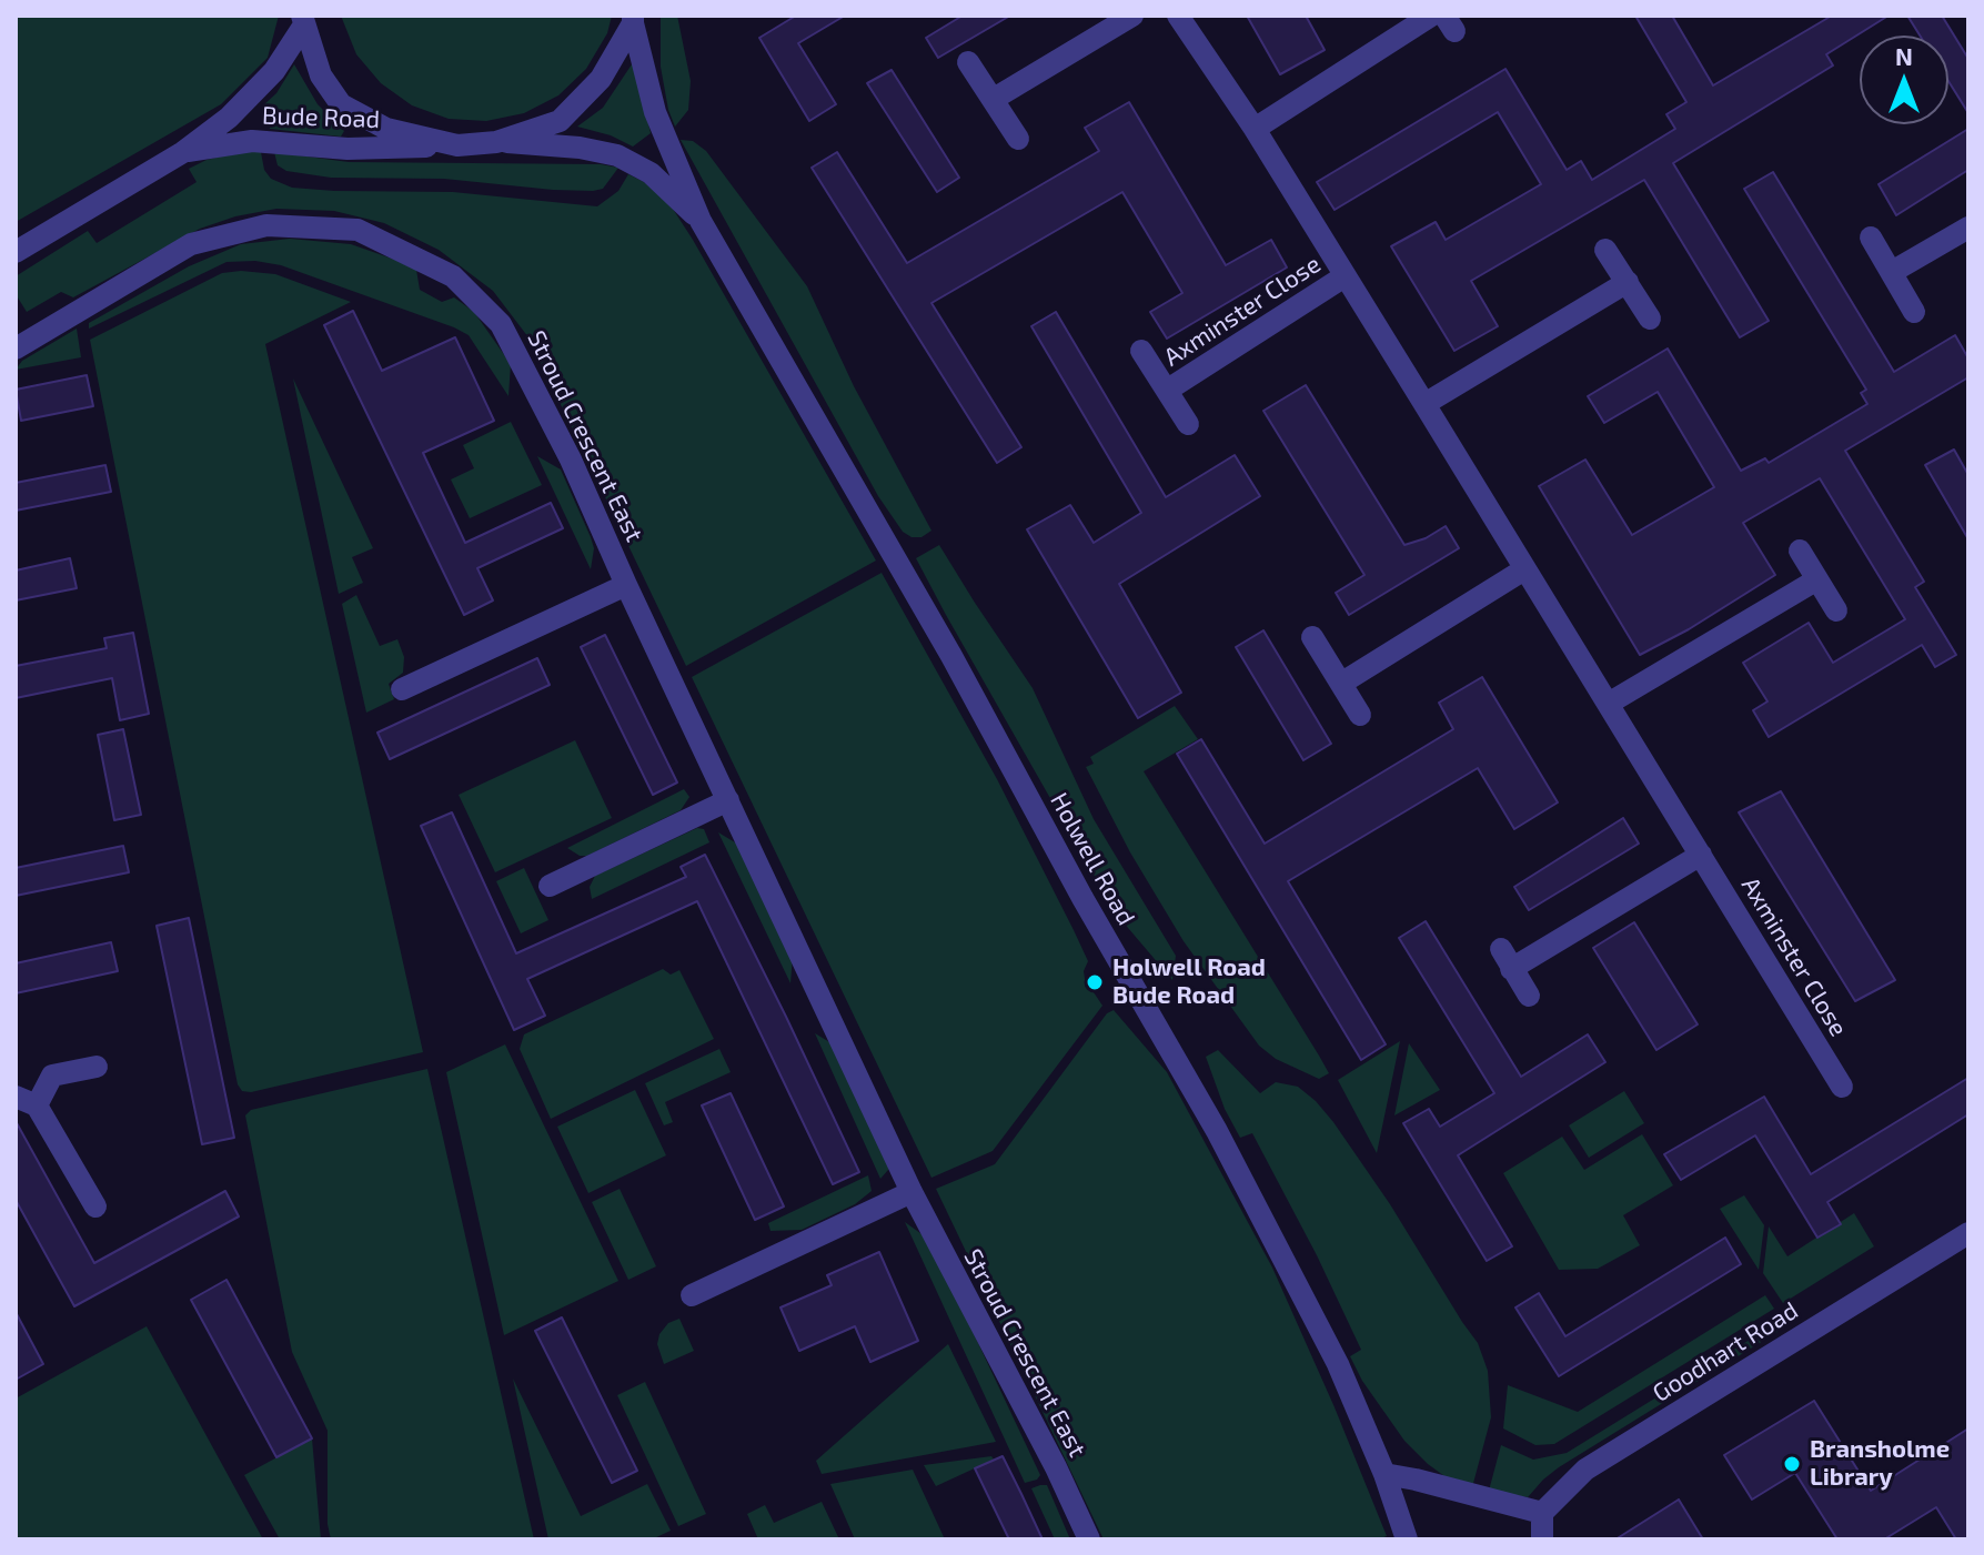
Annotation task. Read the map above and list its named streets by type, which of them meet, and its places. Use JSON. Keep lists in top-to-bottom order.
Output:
{
  "streets": {
    "street": [
      "Bude Road",
      "Axminster Close",
      "Stroud Crescent East",
      "Holwell Road",
      "Goodhart Road"
    ]
  },
  "places": ["Holwell Road Bude Road", "Bransholme Library"],
  "north": "top"
}
